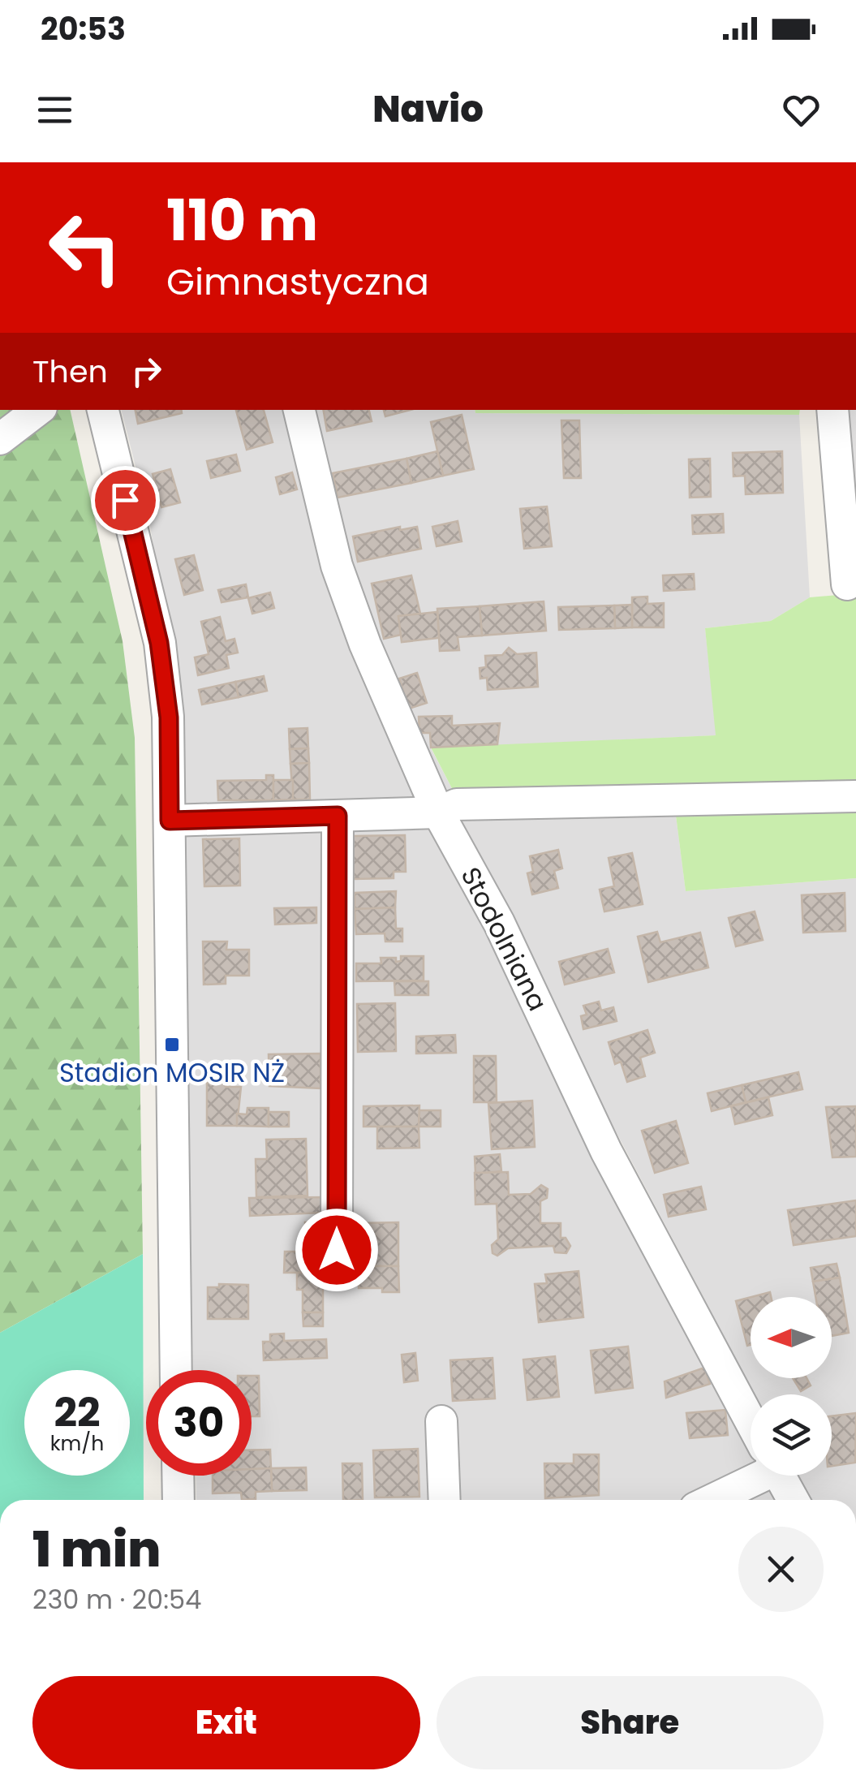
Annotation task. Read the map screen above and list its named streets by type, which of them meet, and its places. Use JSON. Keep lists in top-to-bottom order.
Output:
{
  "streets": {
    "street": ["Stodolniana"]
  },
  "places": {
    "transit": ["Stadion MOSIR NŻ"]
  },
  "north": "left",
  "page": {
    "status": "20:53",
    "header": "Navio",
    "turn": ["110 m", "Gimnastyczna"],
    "then": "Then",
    "speed": "22 km/h",
    "limit": "30",
    "heading": ["1 min", "230 m · 20:54"],
    "buttons": ["Exit", "Share"]
  }
}
